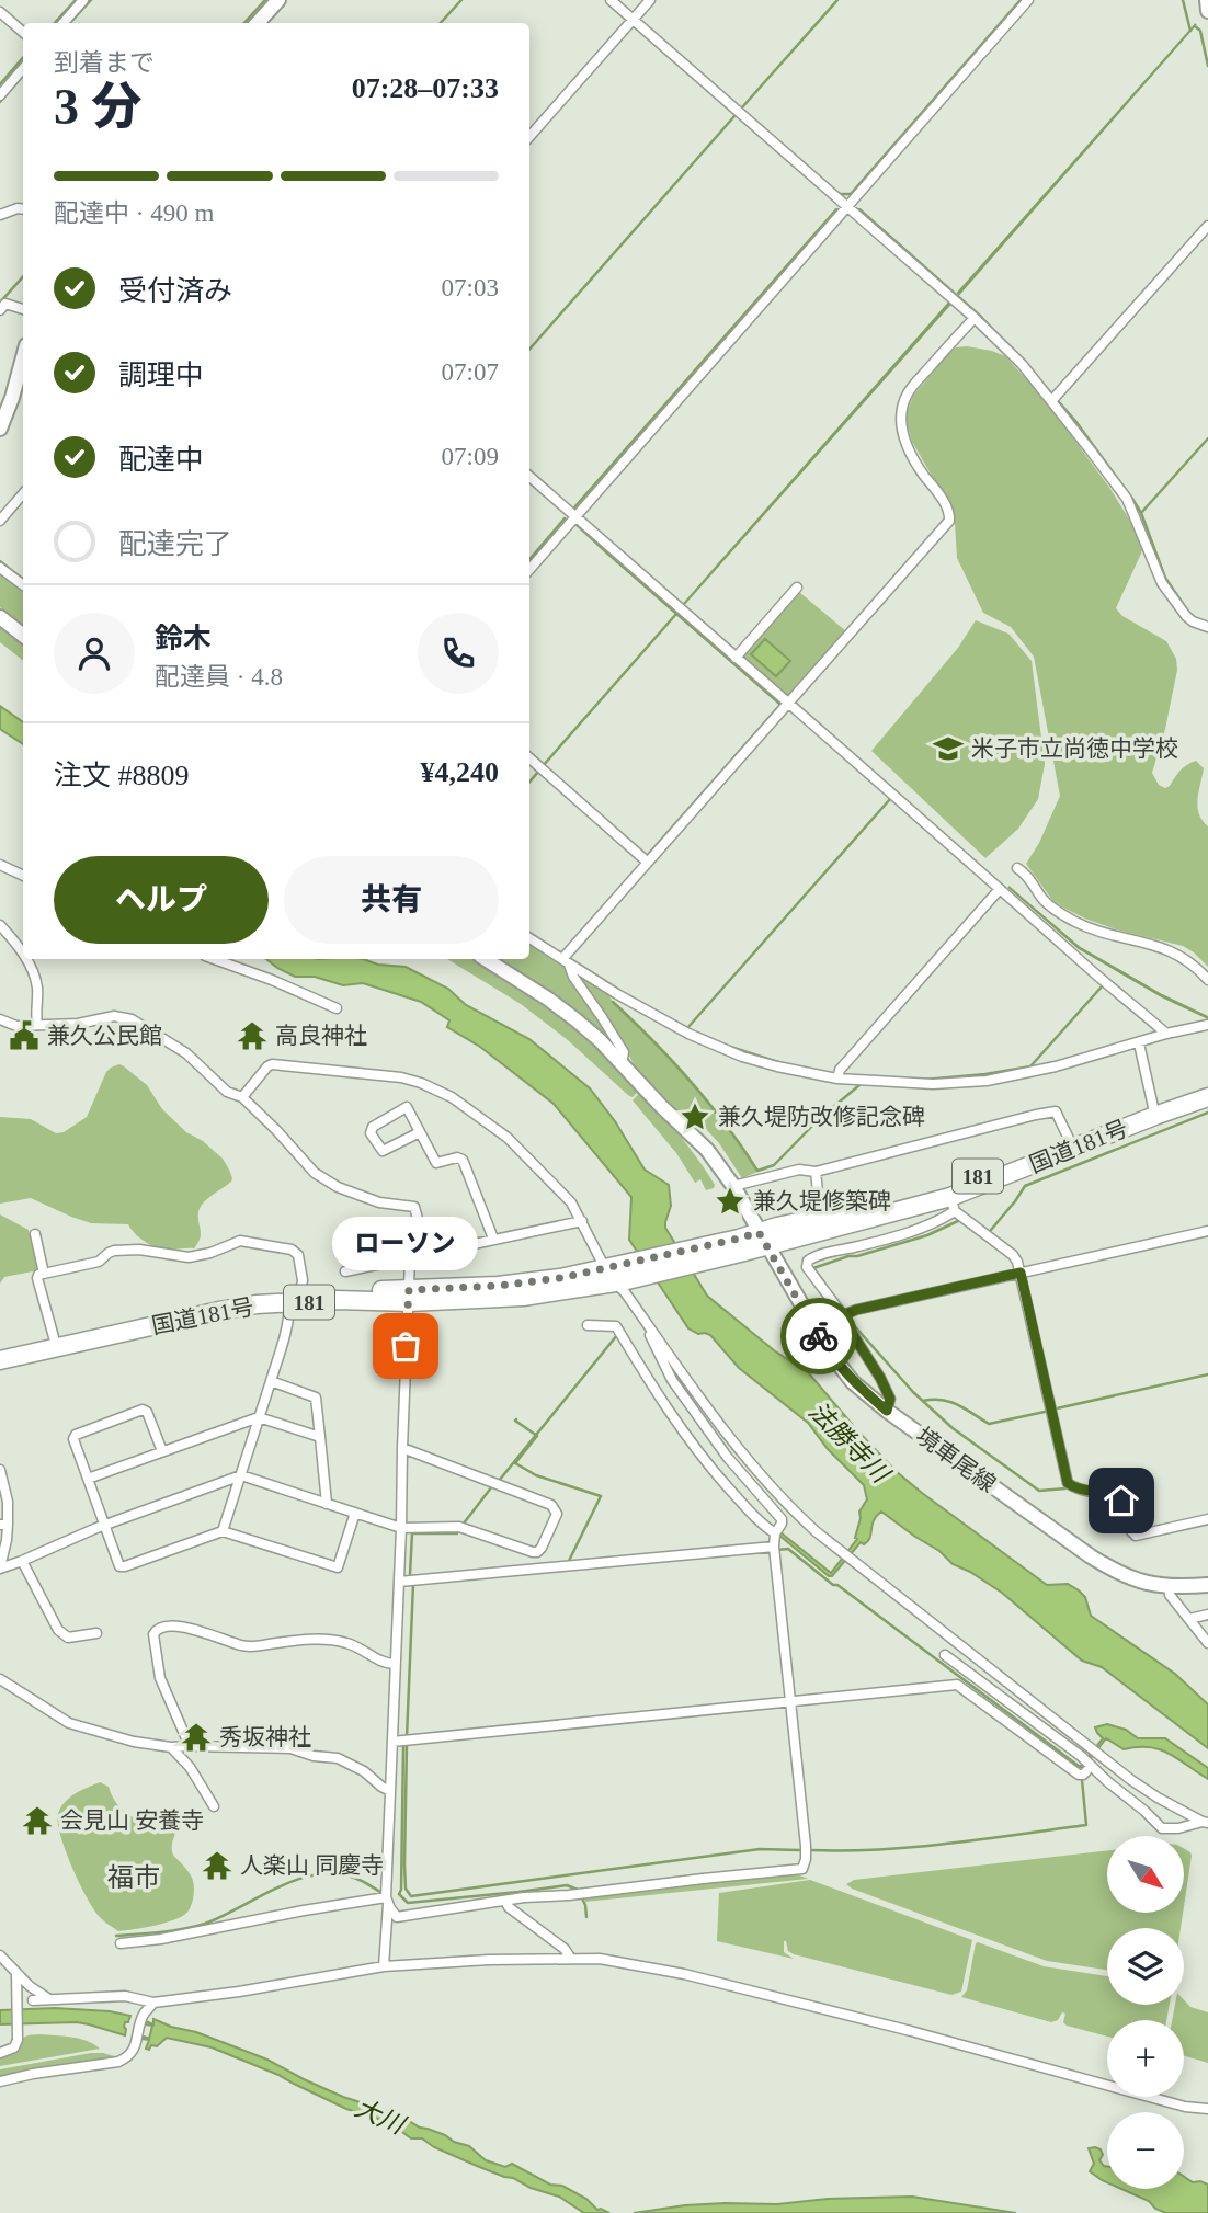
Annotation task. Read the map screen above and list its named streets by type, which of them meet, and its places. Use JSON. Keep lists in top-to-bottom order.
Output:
{
  "streets": {
    "highway": ["国道181号", "181"],
    "main road": ["境車尾線"]
  },
  "crossings": [
    ["国道181号", "境車尾線"]
  ],
  "districts": ["福市"],
  "water": ["法勝寺川", "大川"],
  "places": {
    "school or university": ["米子市立尚徳中学校"],
    "public building": ["兼久公民館"],
    "temple": [
      "高良神社",
      "秀坂神社",
      "会見山 安養寺",
      "人楽山 同慶寺"
    ],
    "place": ["兼久堤防改修記念碑", "兼久堤修築碑"],
    "other": ["ローソン"]
  },
  "north": "bottom right",
  "page": {
    "heading": ["3 分", "到着まで", "07:28–07:33"],
    "panel": [
      "鈴木",
      "配達員 · 4.8",
      "注文 #8809",
      "¥4,240"
    ],
    "bar": "配達中 · 490 m",
    "list": [
      ["受付済み", "07:03"],
      ["調理中", "07:07"],
      ["配達中", "07:09"],
      "配達完了"
    ],
    "buttons": ["ヘルプ", "共有"],
    "bubble": "ローソン",
    "map_buttons": ["+", "−"]
  }
}
